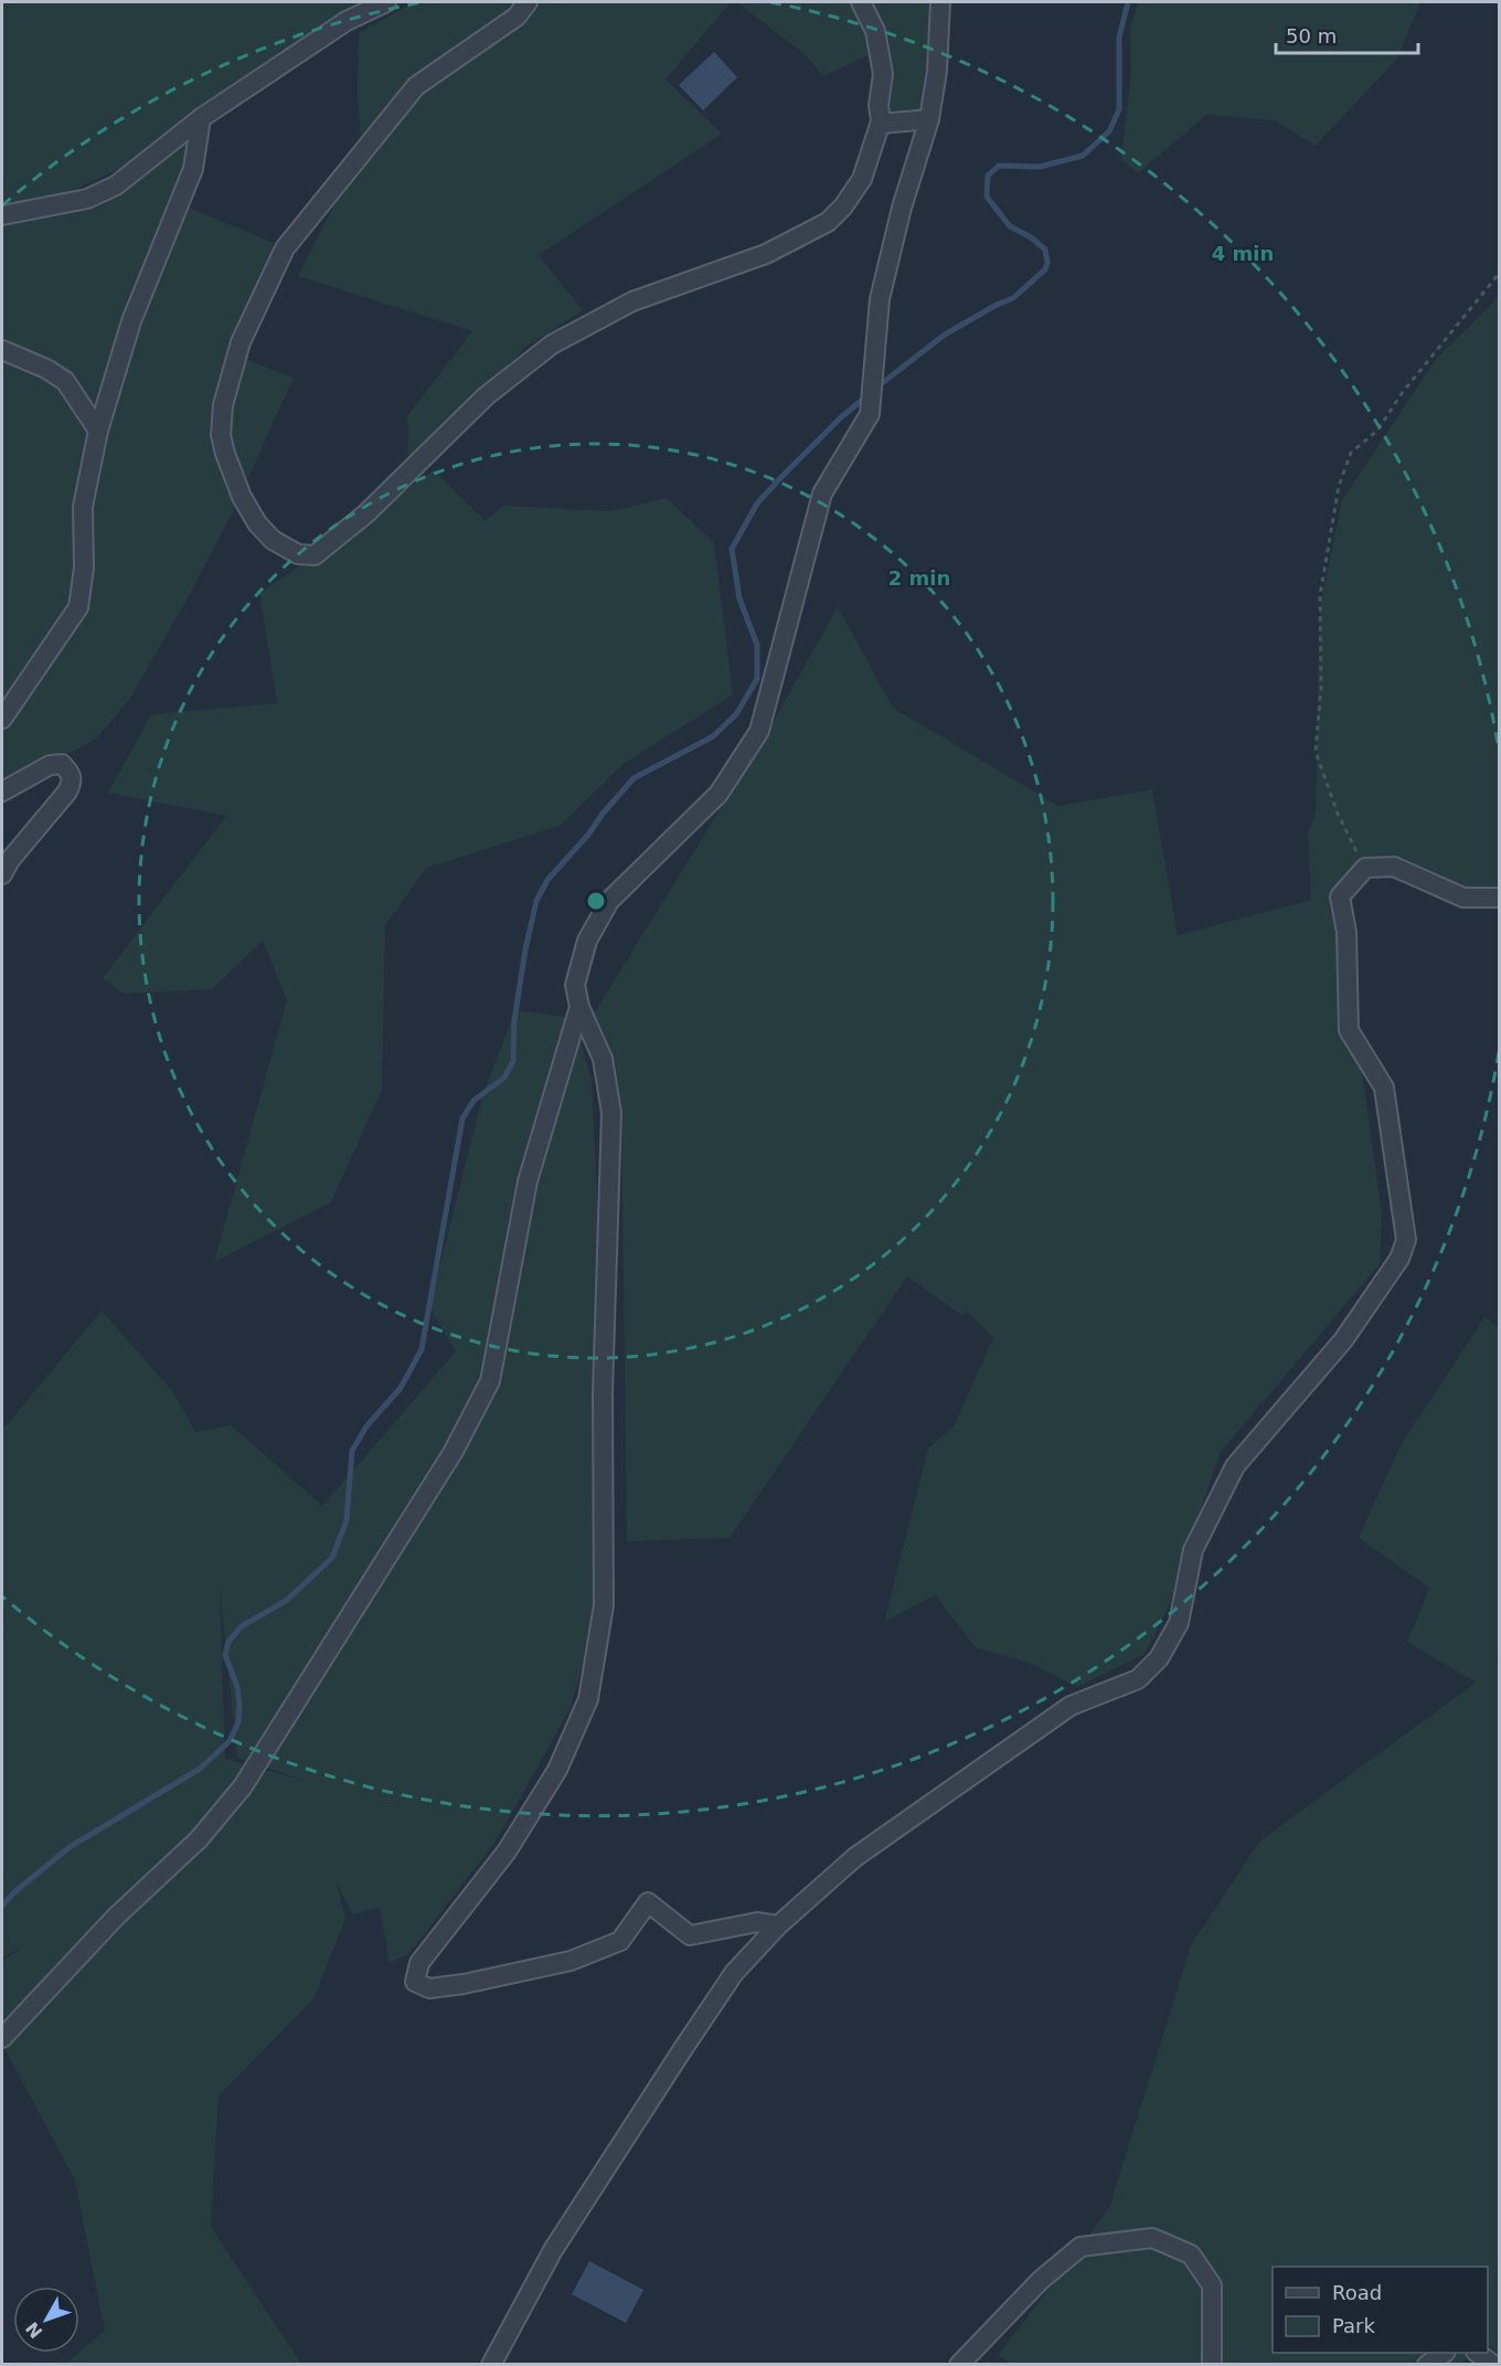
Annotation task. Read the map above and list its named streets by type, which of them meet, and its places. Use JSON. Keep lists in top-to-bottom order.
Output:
{
  "legend": ["Road", "Park"],
  "scale_bar": "50 m",
  "north": "bottom left",
  "rings": ["4 min", "2 min"]
}
